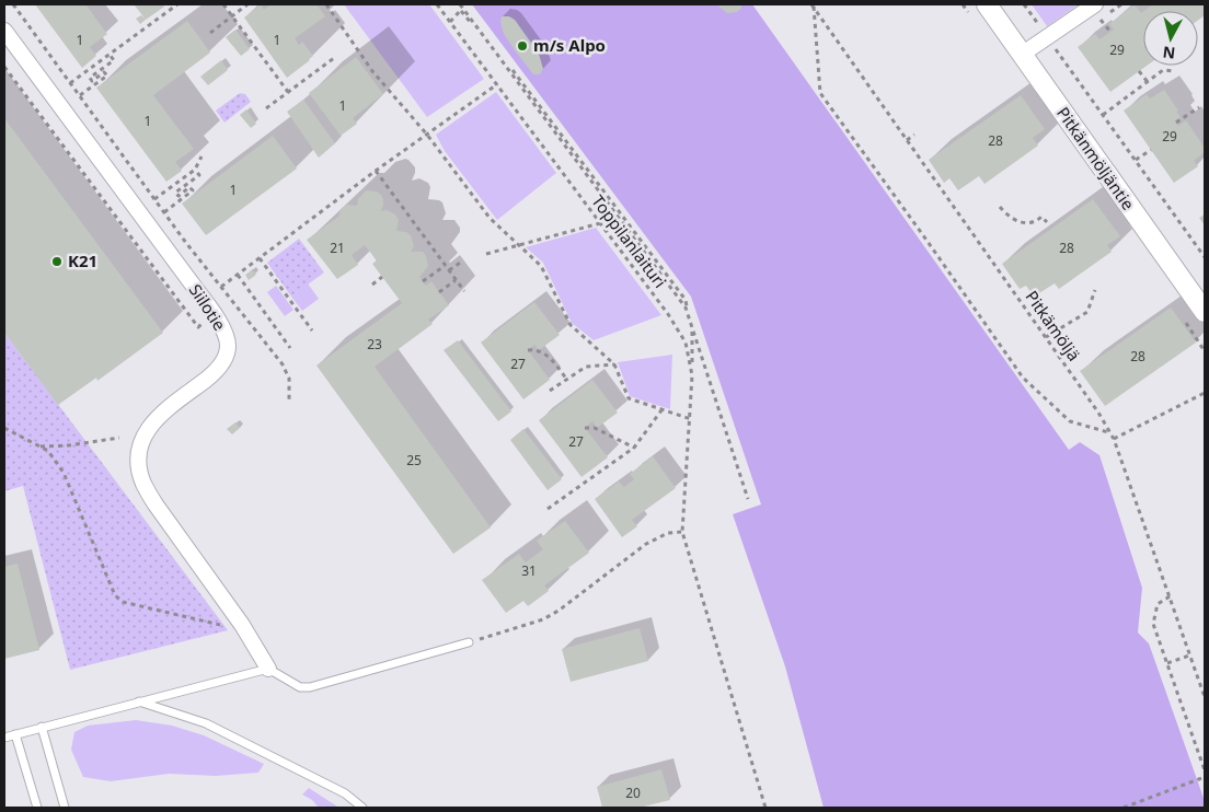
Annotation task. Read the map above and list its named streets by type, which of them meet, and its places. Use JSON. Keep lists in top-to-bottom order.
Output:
{
  "streets": {
    "street": ["Pitkänmöljäntie", "Siilotie"],
    "path": ["Toppilanlaituri", "Pitkämöljä"]
  },
  "places": ["m/s Alpo", "K21"],
  "house_numbers": [
    "1",
    "1",
    "29",
    "1",
    "1",
    "29",
    "28",
    "1",
    "21",
    "28",
    "23",
    "28",
    "27",
    "27",
    "25",
    "31",
    "20"
  ],
  "north": "bottom"
}
